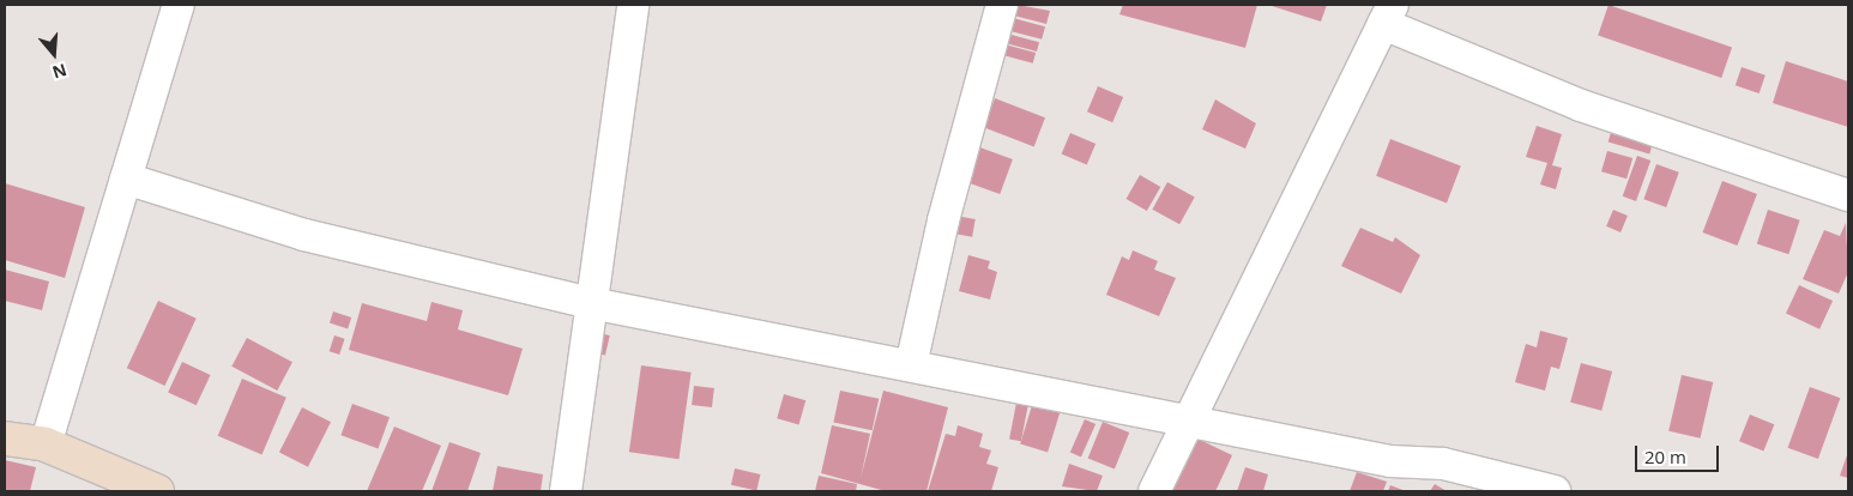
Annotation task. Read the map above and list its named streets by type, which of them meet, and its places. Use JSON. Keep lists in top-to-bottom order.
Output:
{
  "scale_bar": "20 m",
  "north": "bottom"
}
